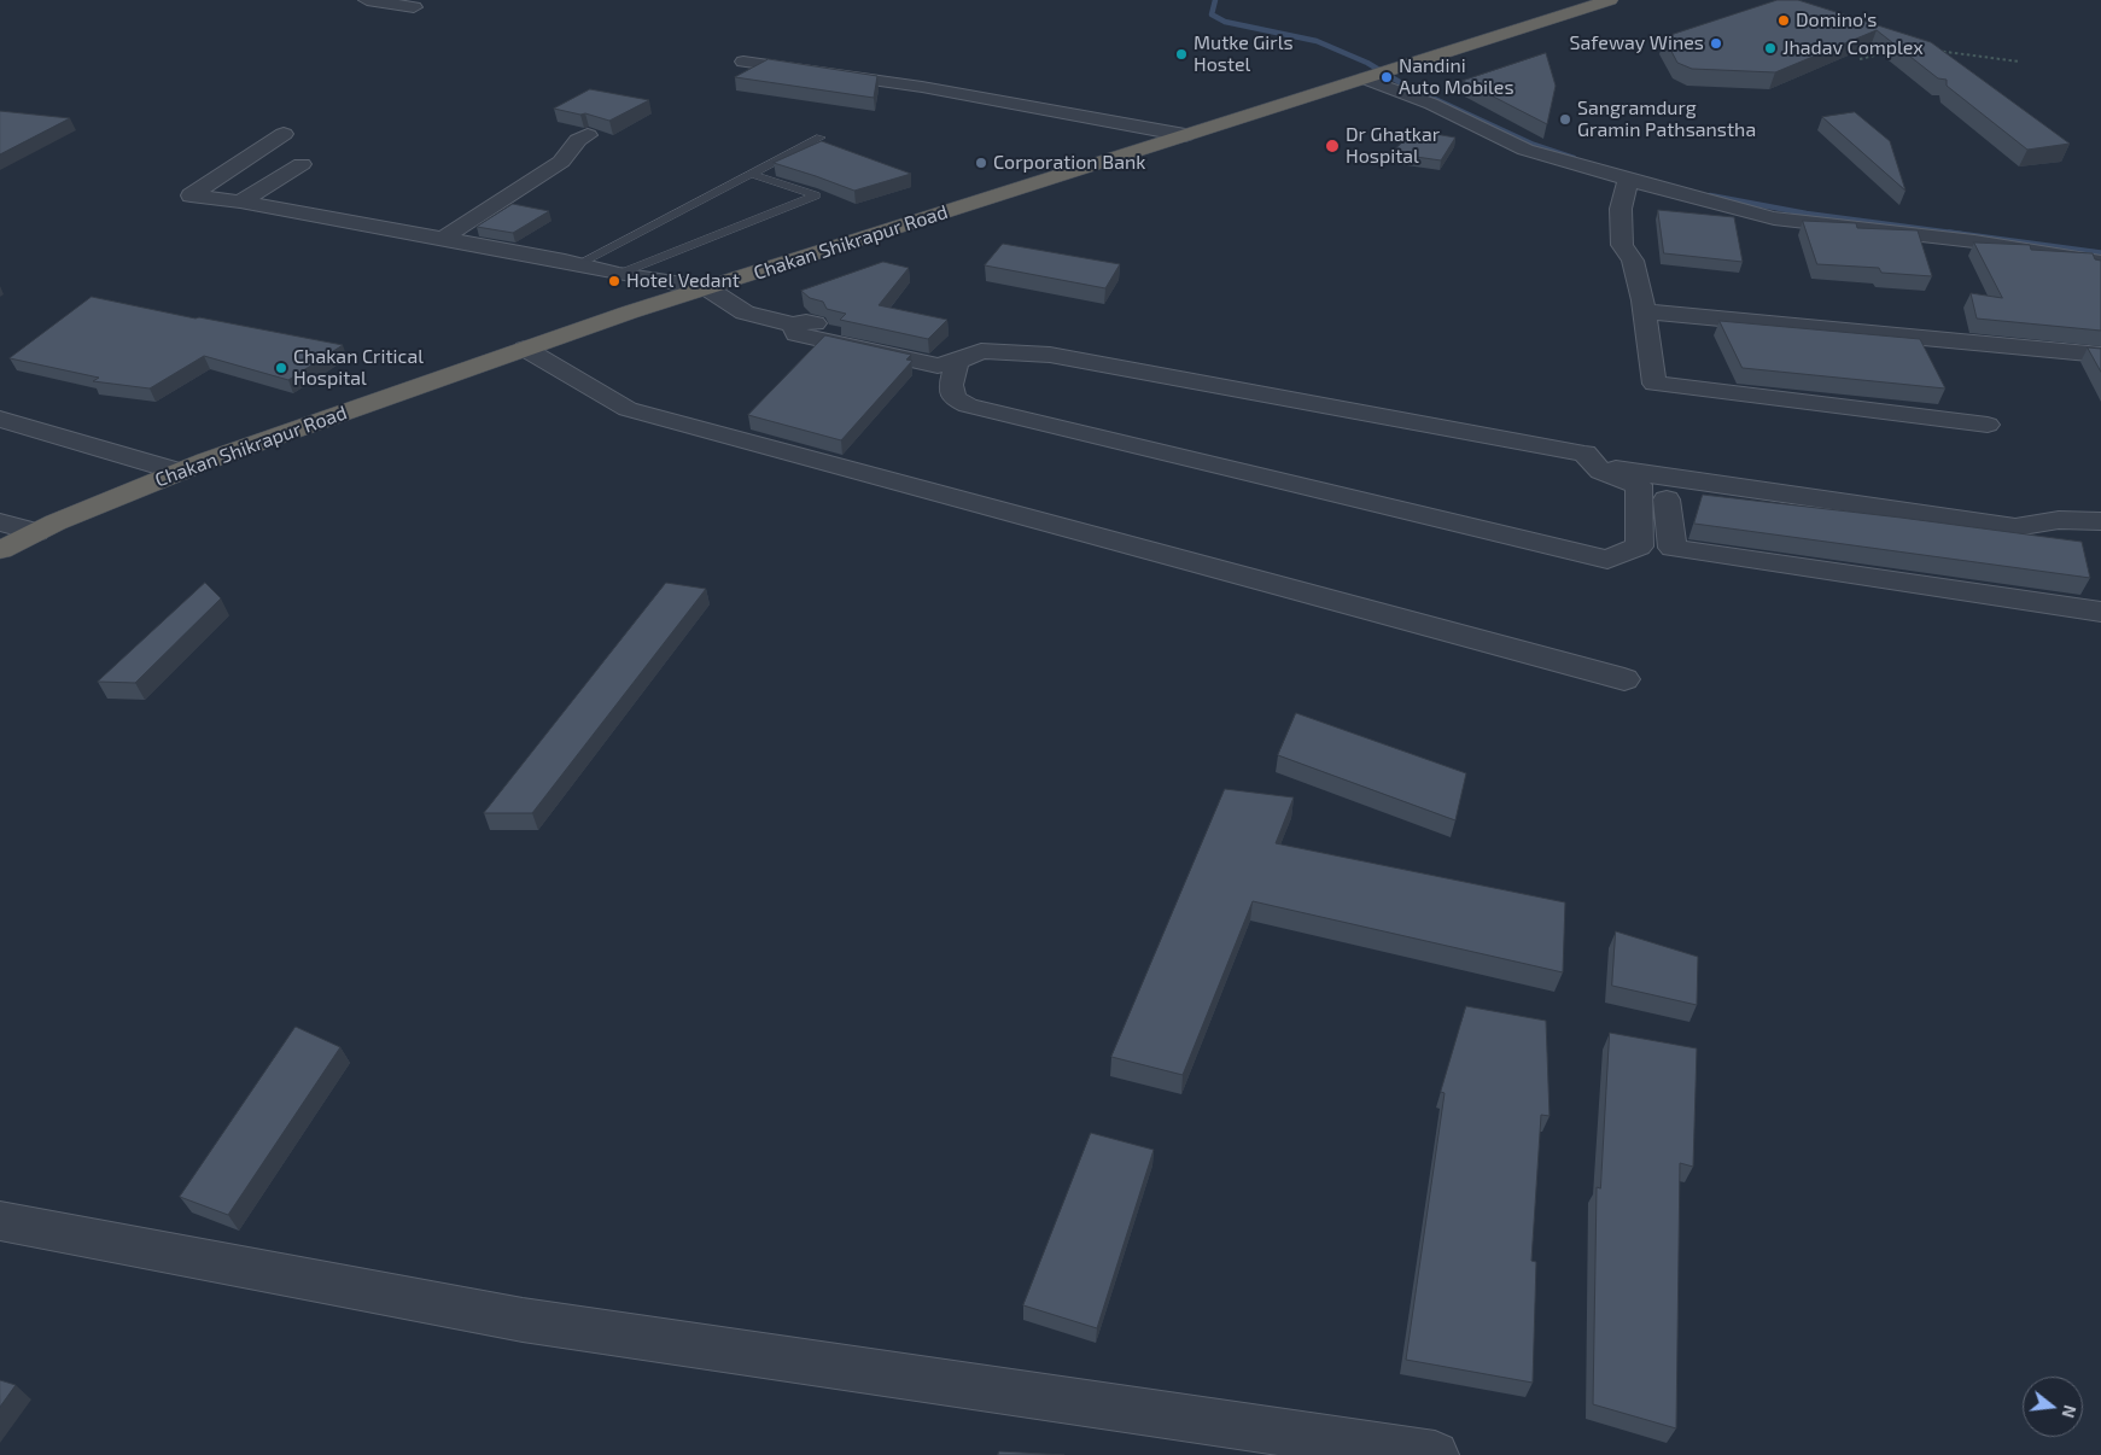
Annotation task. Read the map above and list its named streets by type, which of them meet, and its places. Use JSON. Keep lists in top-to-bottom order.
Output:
{
  "streets": {
    "highway": ["Chakan Shikrapur Road"]
  },
  "places": [
    "Domino's",
    "Safeway Wines",
    "Jhadav Complex",
    "Mutke Girls Hostel",
    "Nandini Auto Mobiles",
    "Sangramdurg Gramin Pathsanstha",
    "Dr Ghatkar Hospital",
    "Corporation Bank",
    "Hotel Vedant",
    "Chakan Critical Hospital"
  ],
  "north": "right"
}
